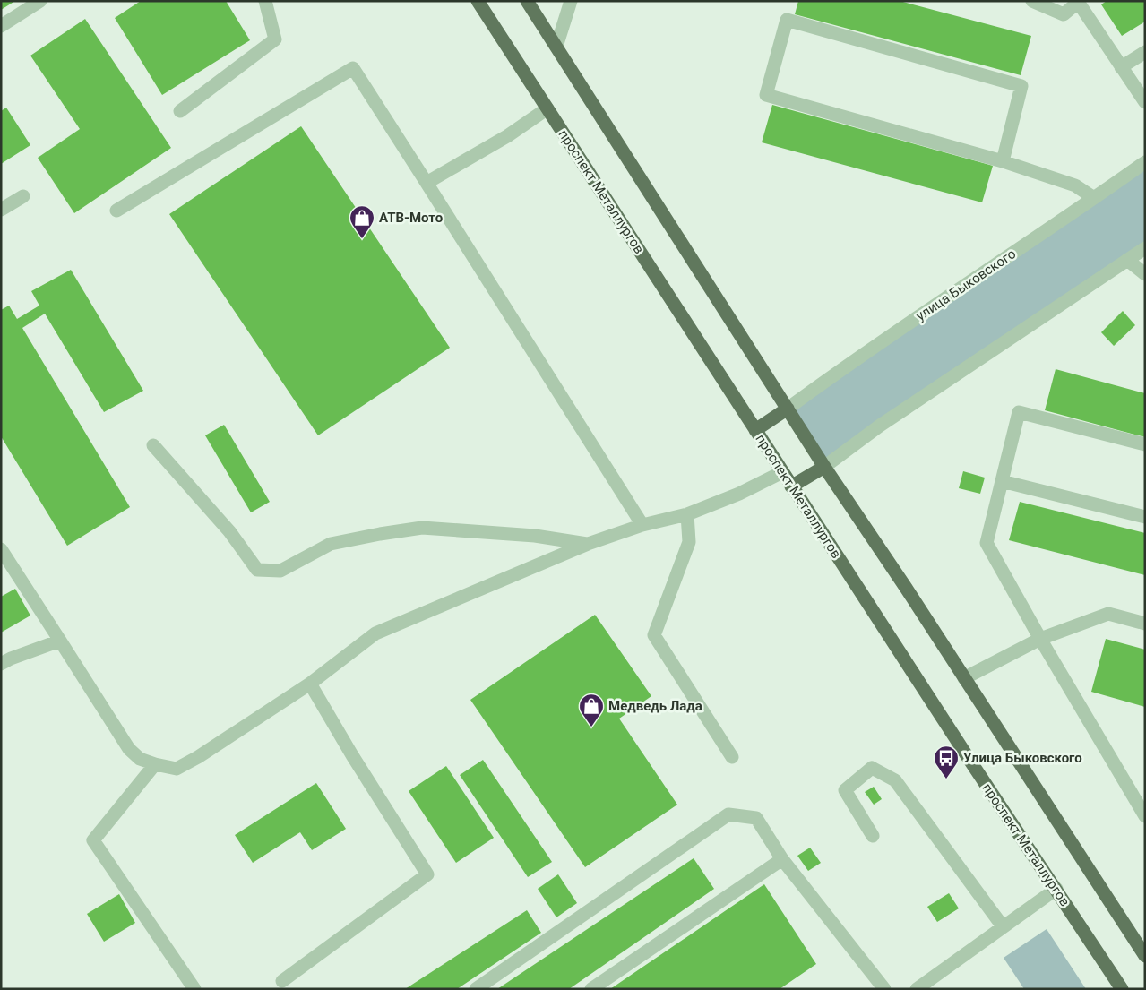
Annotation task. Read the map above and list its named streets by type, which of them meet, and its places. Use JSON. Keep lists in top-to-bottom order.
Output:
{
  "streets": {
    "main road": ["проспект Металлургов"],
    "street": ["улица Быковского"]
  },
  "places": {
    "shop": ["АТВ-Мото", "Медведь Лада"],
    "bus stop": ["Улица Быковского"]
  }
}
